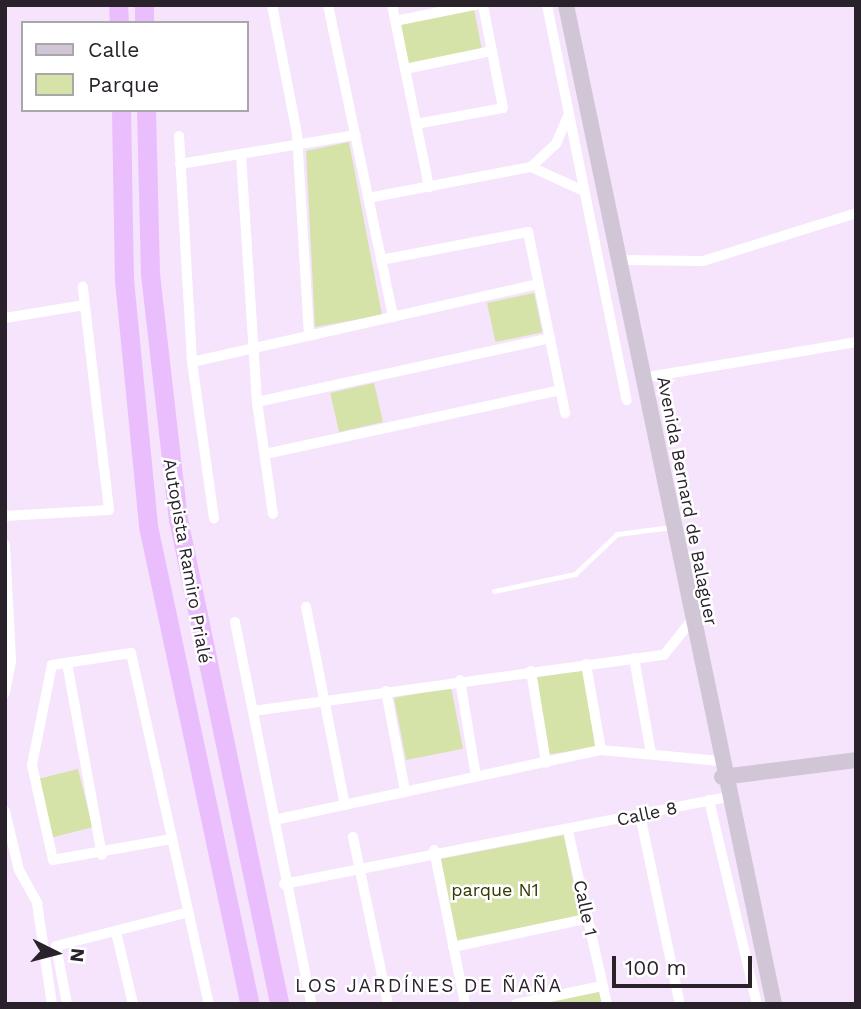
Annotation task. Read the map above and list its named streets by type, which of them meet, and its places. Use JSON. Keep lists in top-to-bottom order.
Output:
{
  "streets": {
    "highway": ["Autopista Ramiro Prialé"],
    "street": ["Avenida Bernard de Balaguer", "Calle 8", "Calle 1"]
  },
  "crossings": [
    ["Avenida Bernard de Balaguer", "Calle 8"],
    ["Calle 8", "Calle 1"]
  ],
  "districts": ["LOS JARDÍNES DE ÑAÑA"],
  "parks": ["parque N1"],
  "legend": ["Calle", "Parque"],
  "scale_bar": "100 m",
  "north": "right"
}
